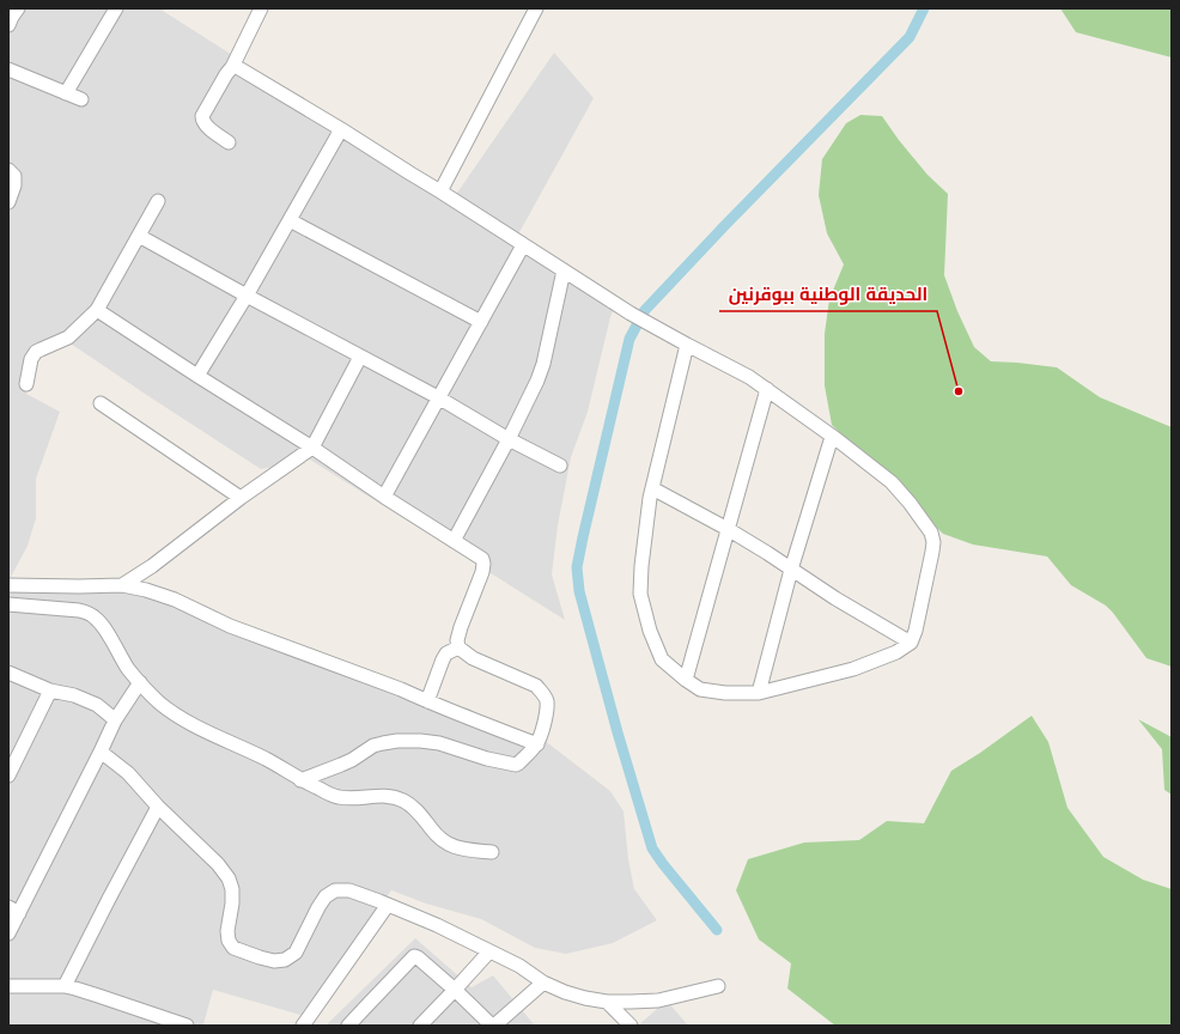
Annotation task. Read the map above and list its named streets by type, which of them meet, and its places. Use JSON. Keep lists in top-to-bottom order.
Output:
{
  "places": ["الحديقة الوطنية ببوقرنين"]
}
